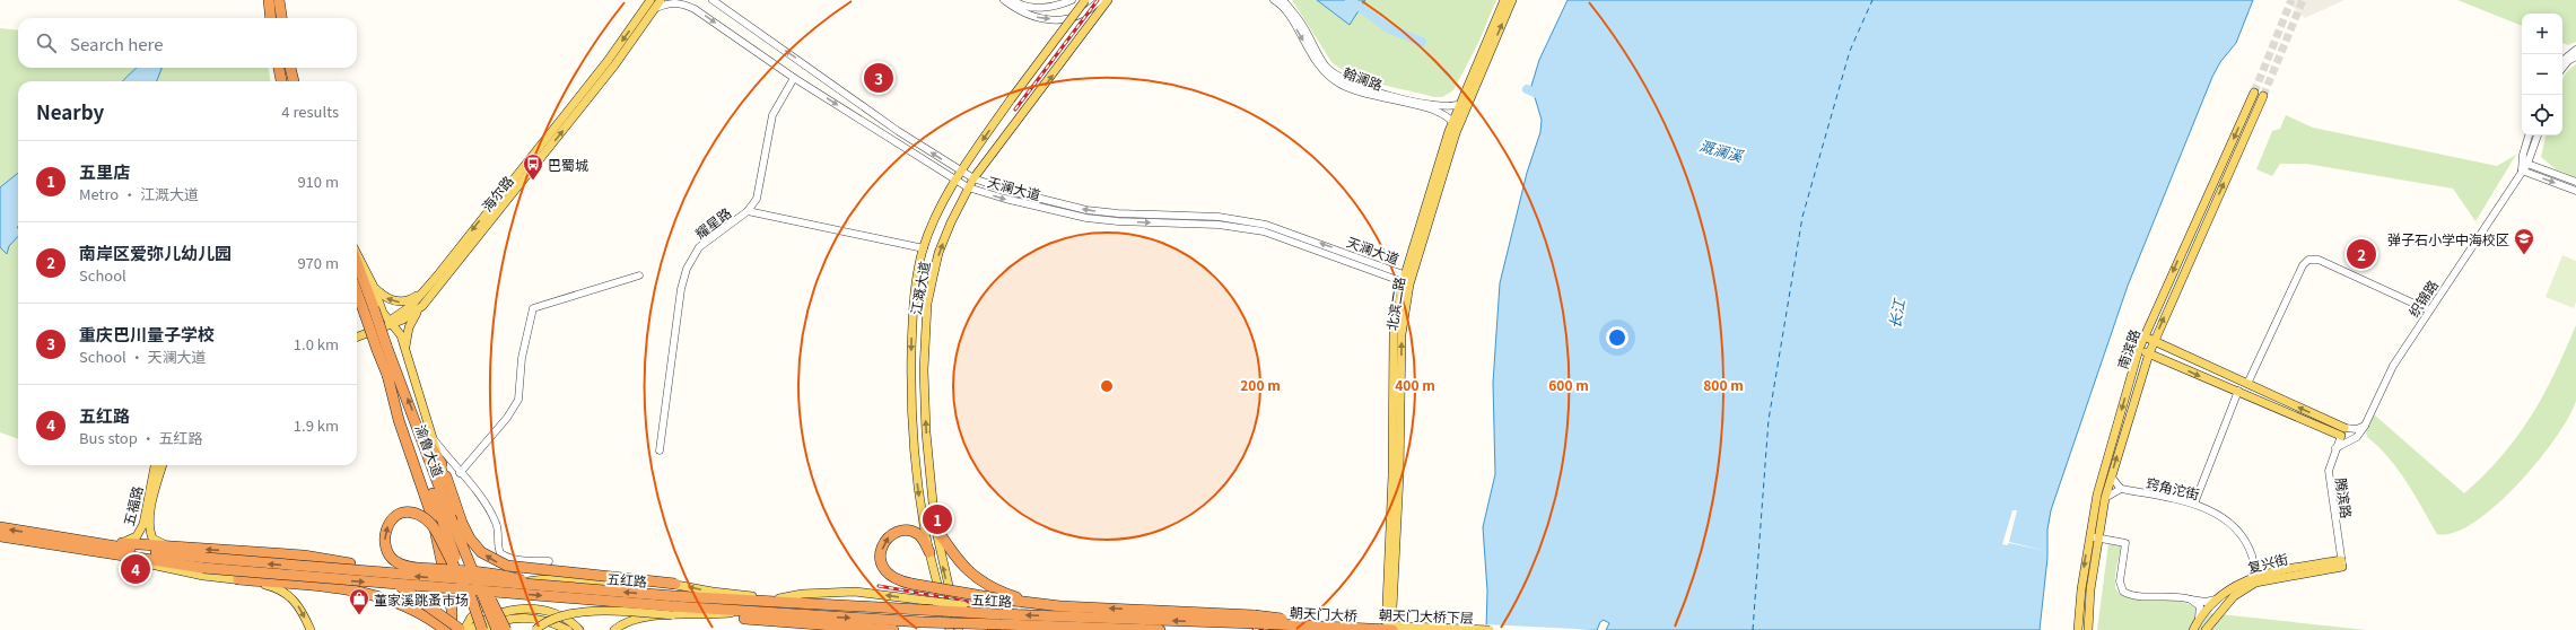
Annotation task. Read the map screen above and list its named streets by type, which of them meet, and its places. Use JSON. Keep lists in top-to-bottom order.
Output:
{
  "streets": {
    "highway": ["渝鲁大道", "五红路", "朝天门大桥"],
    "main road": [
      "海尔路",
      "江溉大道",
      "北滨二路",
      "南滨路",
      "五福路",
      "复兴街",
      "朝天门大桥下层"
    ],
    "street": [
      "翰澜路",
      "天澜大道",
      "耀星路",
      "织锦路",
      "窍角沱街",
      "腾滨路"
    ]
  },
  "crossings": [
    ["翰澜路", "北滨二路"],
    ["天澜大道", "海尔路"],
    ["天澜大道", "耀星路"],
    ["天澜大道", "江溉大道"],
    ["天澜大道", "北滨二路"],
    ["海尔路", "渝鲁大道"],
    ["织锦路", "腾滨路"],
    ["北滨二路", "朝天门大桥"],
    ["窍角沱街", "复兴街"],
    ["腾滨路", "复兴街"],
    ["五福路", "五红路"],
    ["五红路", "朝天门大桥"],
    ["五红路", "朝天门大桥下层"],
    ["朝天门大桥", "朝天门大桥下层"]
  ],
  "water": ["溉澜溪", "长江"],
  "places": {
    "bus stop": ["巴蜀城"],
    "school or university": ["弹子石小学中海校区"],
    "shop": ["董家溪跳蚤市场"]
  },
  "page": {
    "map_buttons": ["+", "−"],
    "search": "Search here",
    "pins": [
      "3",
      "2",
      "1",
      "4"
    ],
    "heading": ["Nearby", "4 results"],
    "list": [
      {
        "mark": "1",
        "name": "五里店",
        "note": "Metro · 江溉大道",
        "value": "910 m"
      },
      {
        "mark": "2",
        "name": "南岸区爱弥儿幼儿园",
        "note": "School",
        "value": "970 m"
      },
      {
        "mark": "3",
        "name": "重庆巴川量子学校",
        "note": "School · 天澜大道",
        "value": "1.0 km"
      },
      {
        "mark": "4",
        "name": "五红路",
        "note": "Bus stop · 五红路",
        "value": "1.9 km"
      }
    ]
  },
  "rings": [
    "200 m",
    "400 m",
    "600 m",
    "800 m"
  ]
}
